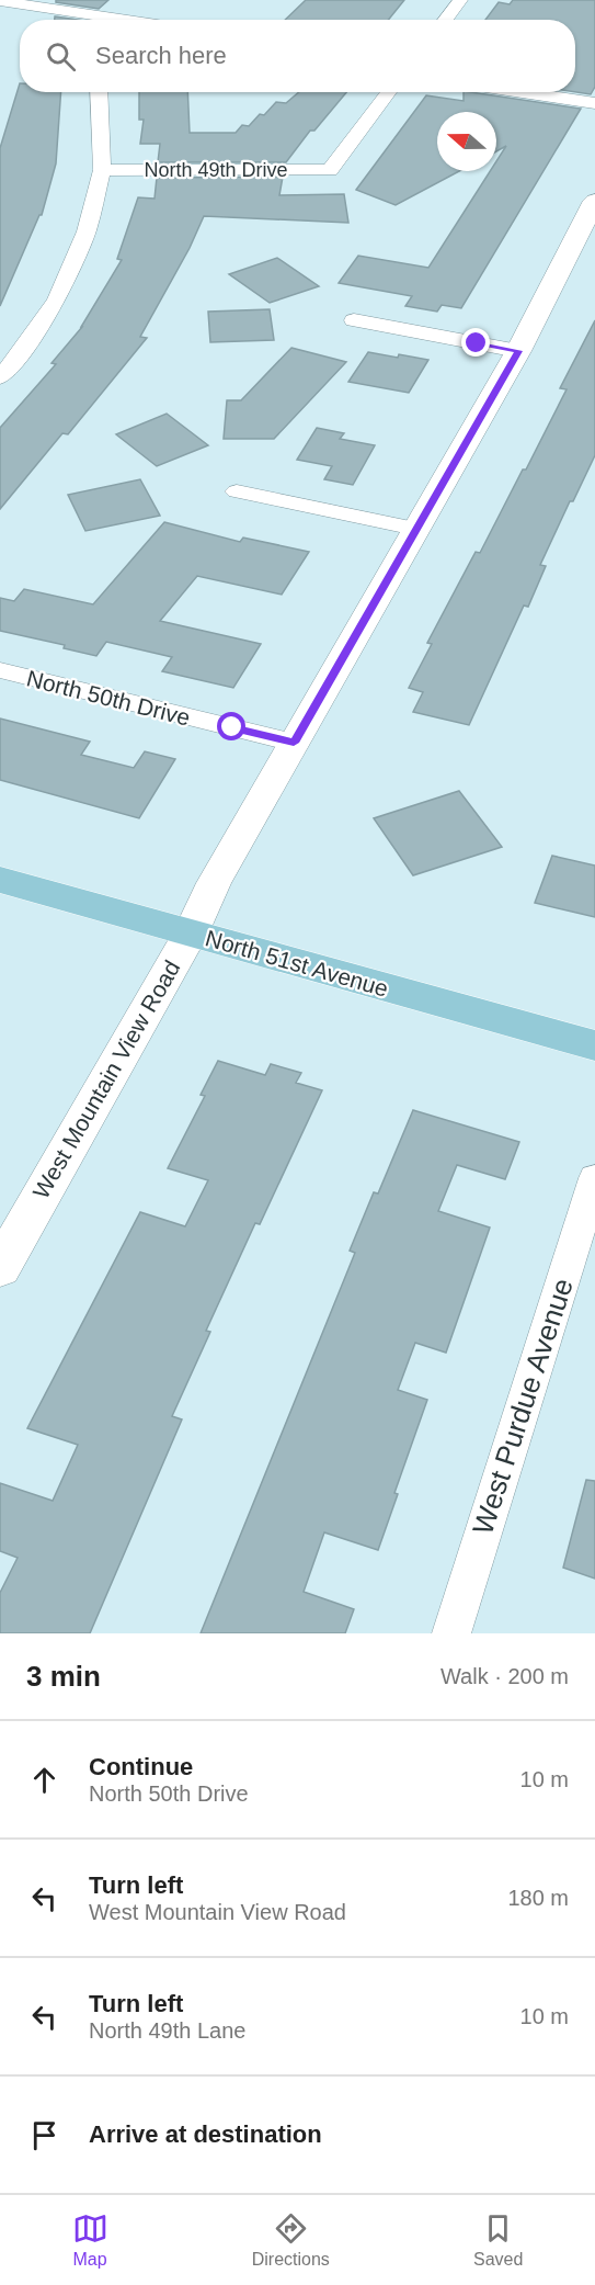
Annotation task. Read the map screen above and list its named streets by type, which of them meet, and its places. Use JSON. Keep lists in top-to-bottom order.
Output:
{
  "streets": {
    "main road": ["North 51st Avenue"],
    "street": [
      "North 49th Drive",
      "North 50th Drive",
      "West Mountain View Road",
      "West Purdue Avenue"
    ]
  },
  "crossings": [
    ["North 50th Drive", "West Mountain View Road"],
    ["North 51st Avenue", "West Mountain View Road"]
  ],
  "north": "left",
  "page": {
    "search": "Search here",
    "heading": ["3 min", "Walk · 200 m"],
    "list": [
      ["Continue", "North 50th Drive", "10 m"],
      ["Turn left", "West Mountain View Road", "180 m"],
      ["Turn left", "North 49th Lane", "10 m"],
      "Arrive at destination"
    ],
    "nav": ["Map", "Directions", "Saved"]
  }
}
